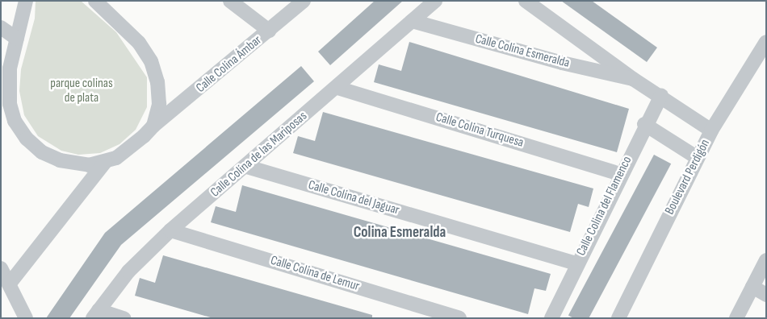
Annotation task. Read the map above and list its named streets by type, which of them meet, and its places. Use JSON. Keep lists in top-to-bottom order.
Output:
{
  "streets": {
    "street": [
      "Calle Colina Esmeralda",
      "Calle Colina Ámbar",
      "Calle Colina Turquesa",
      "Calle Colina de las Mariposas",
      "Boulevard Perdigón",
      "Calle Colina del Jaguar",
      "Calle Colina del Flamenco",
      "Calle Colina de Lemur"
    ]
  },
  "crossings": [
    ["Calle Colina Esmeralda", "Calle Colina de las Mariposas"],
    ["Calle Colina Esmeralda", "Boulevard Perdigón"],
    ["Calle Colina Esmeralda", "Calle Colina del Flamenco"],
    ["Calle Colina Turquesa", "Calle Colina de las Mariposas"],
    ["Calle Colina Turquesa", "Calle Colina del Flamenco"],
    ["Calle Colina de las Mariposas", "Calle Colina del Jaguar"],
    ["Calle Colina de las Mariposas", "Calle Colina de Lemur"],
    ["Calle Colina del Jaguar", "Calle Colina del Flamenco"]
  ],
  "districts": ["Colina Esmeralda"],
  "parks": ["parque colinas de plata"]
}
